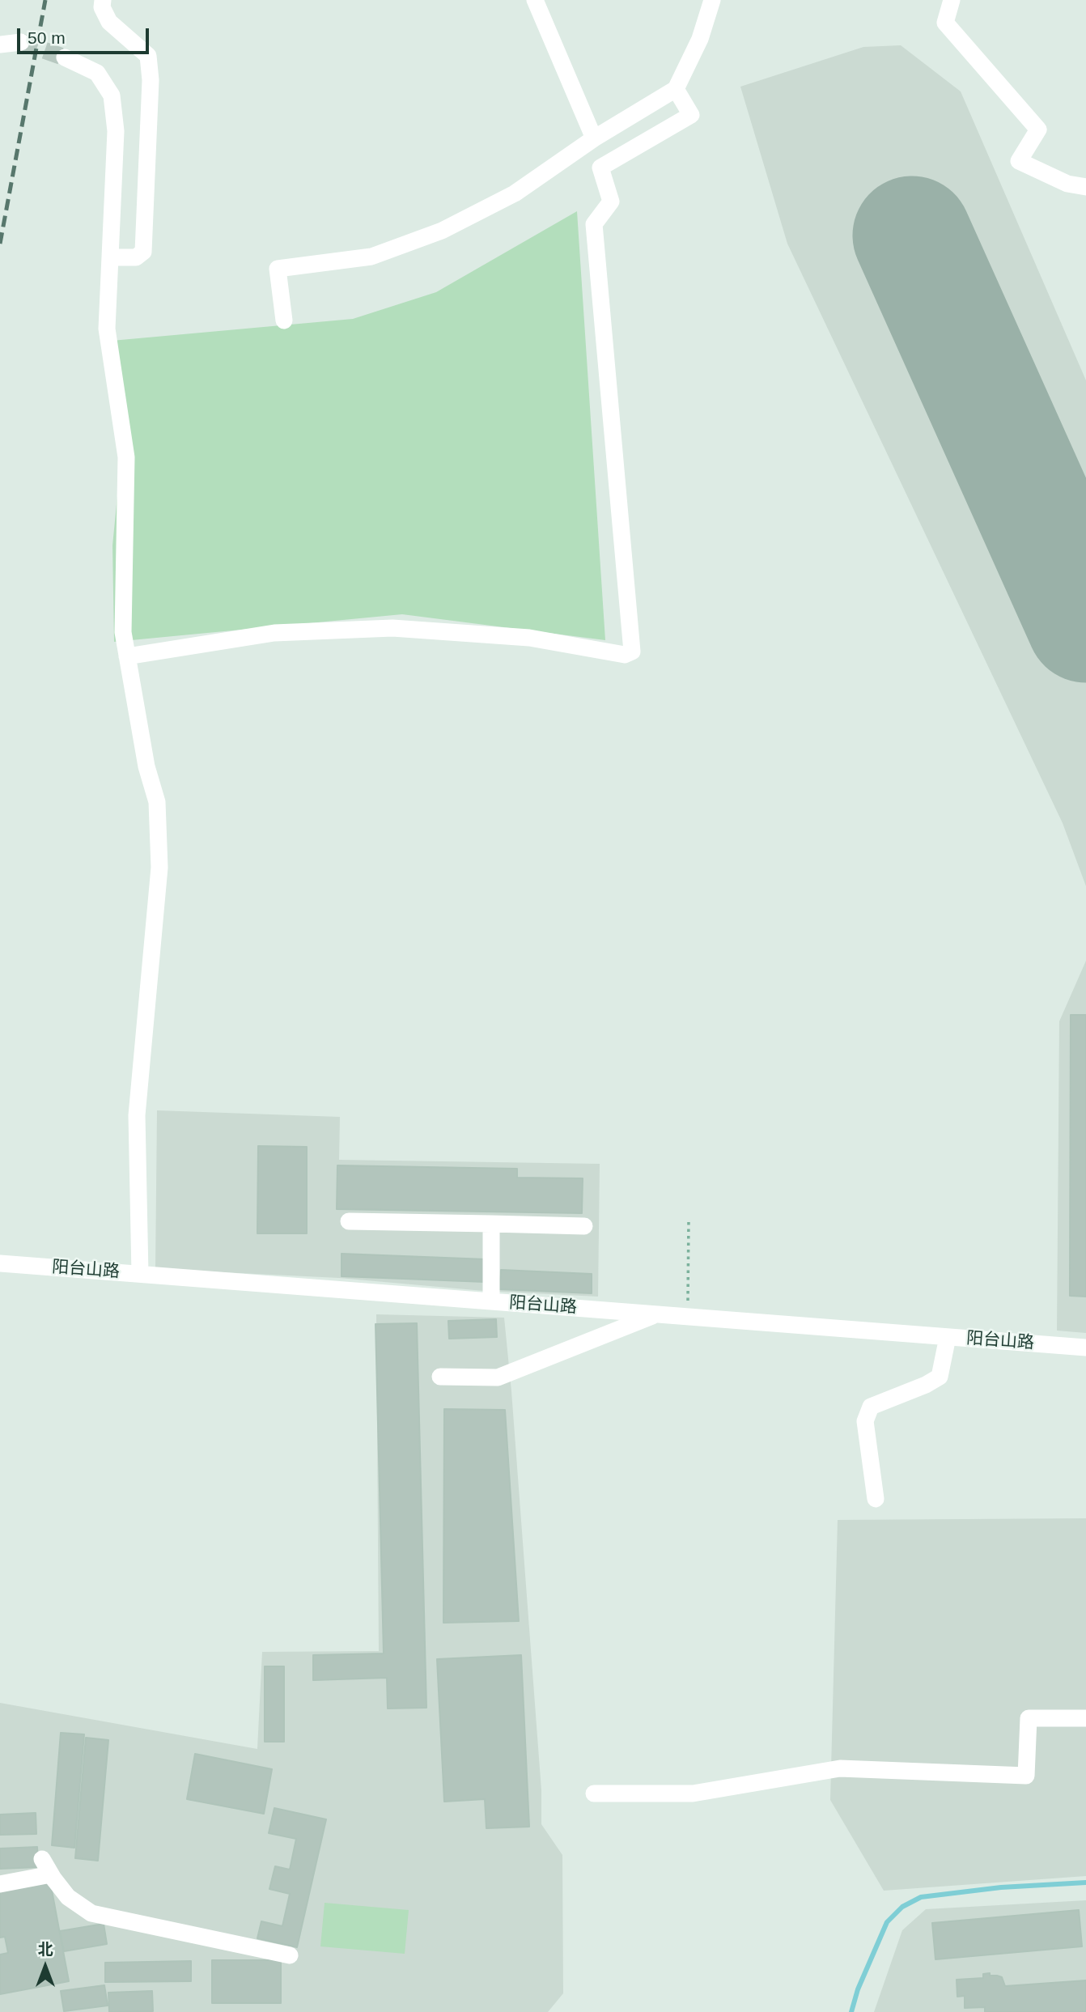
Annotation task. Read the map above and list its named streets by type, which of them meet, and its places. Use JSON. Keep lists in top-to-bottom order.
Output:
{
  "streets": {
    "street": ["阳台山路"]
  },
  "scale_bar": "50 m",
  "north": "top"
}
